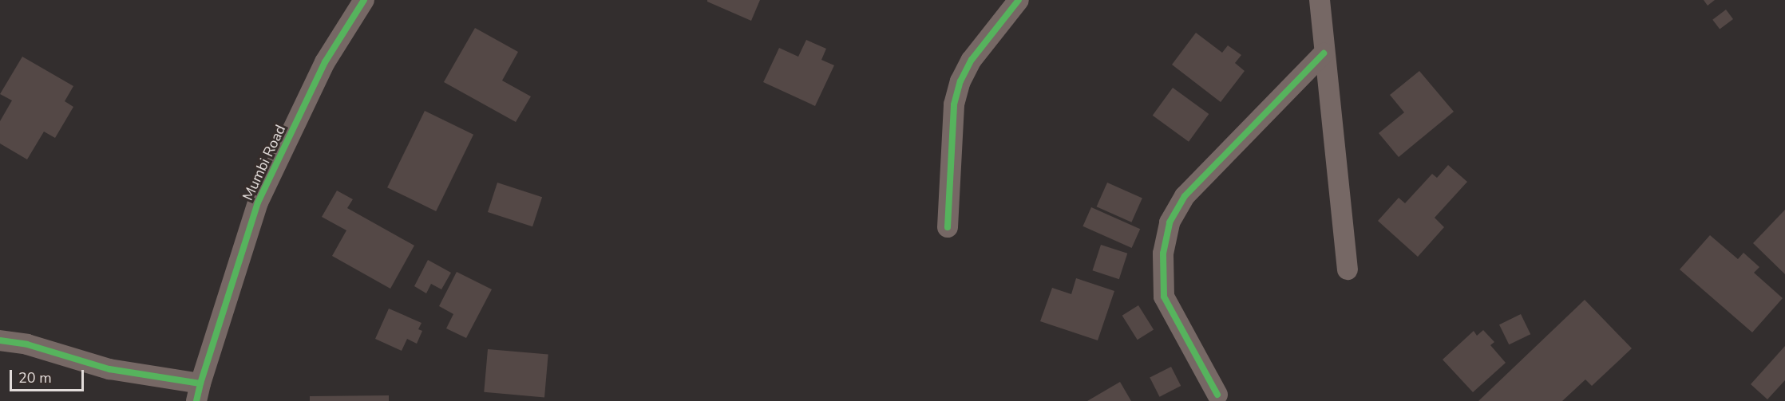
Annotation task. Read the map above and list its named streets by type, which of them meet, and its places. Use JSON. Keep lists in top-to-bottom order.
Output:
{
  "streets": {
    "street": ["Mumbi Road"]
  },
  "scale_bar": "20 m"
}
